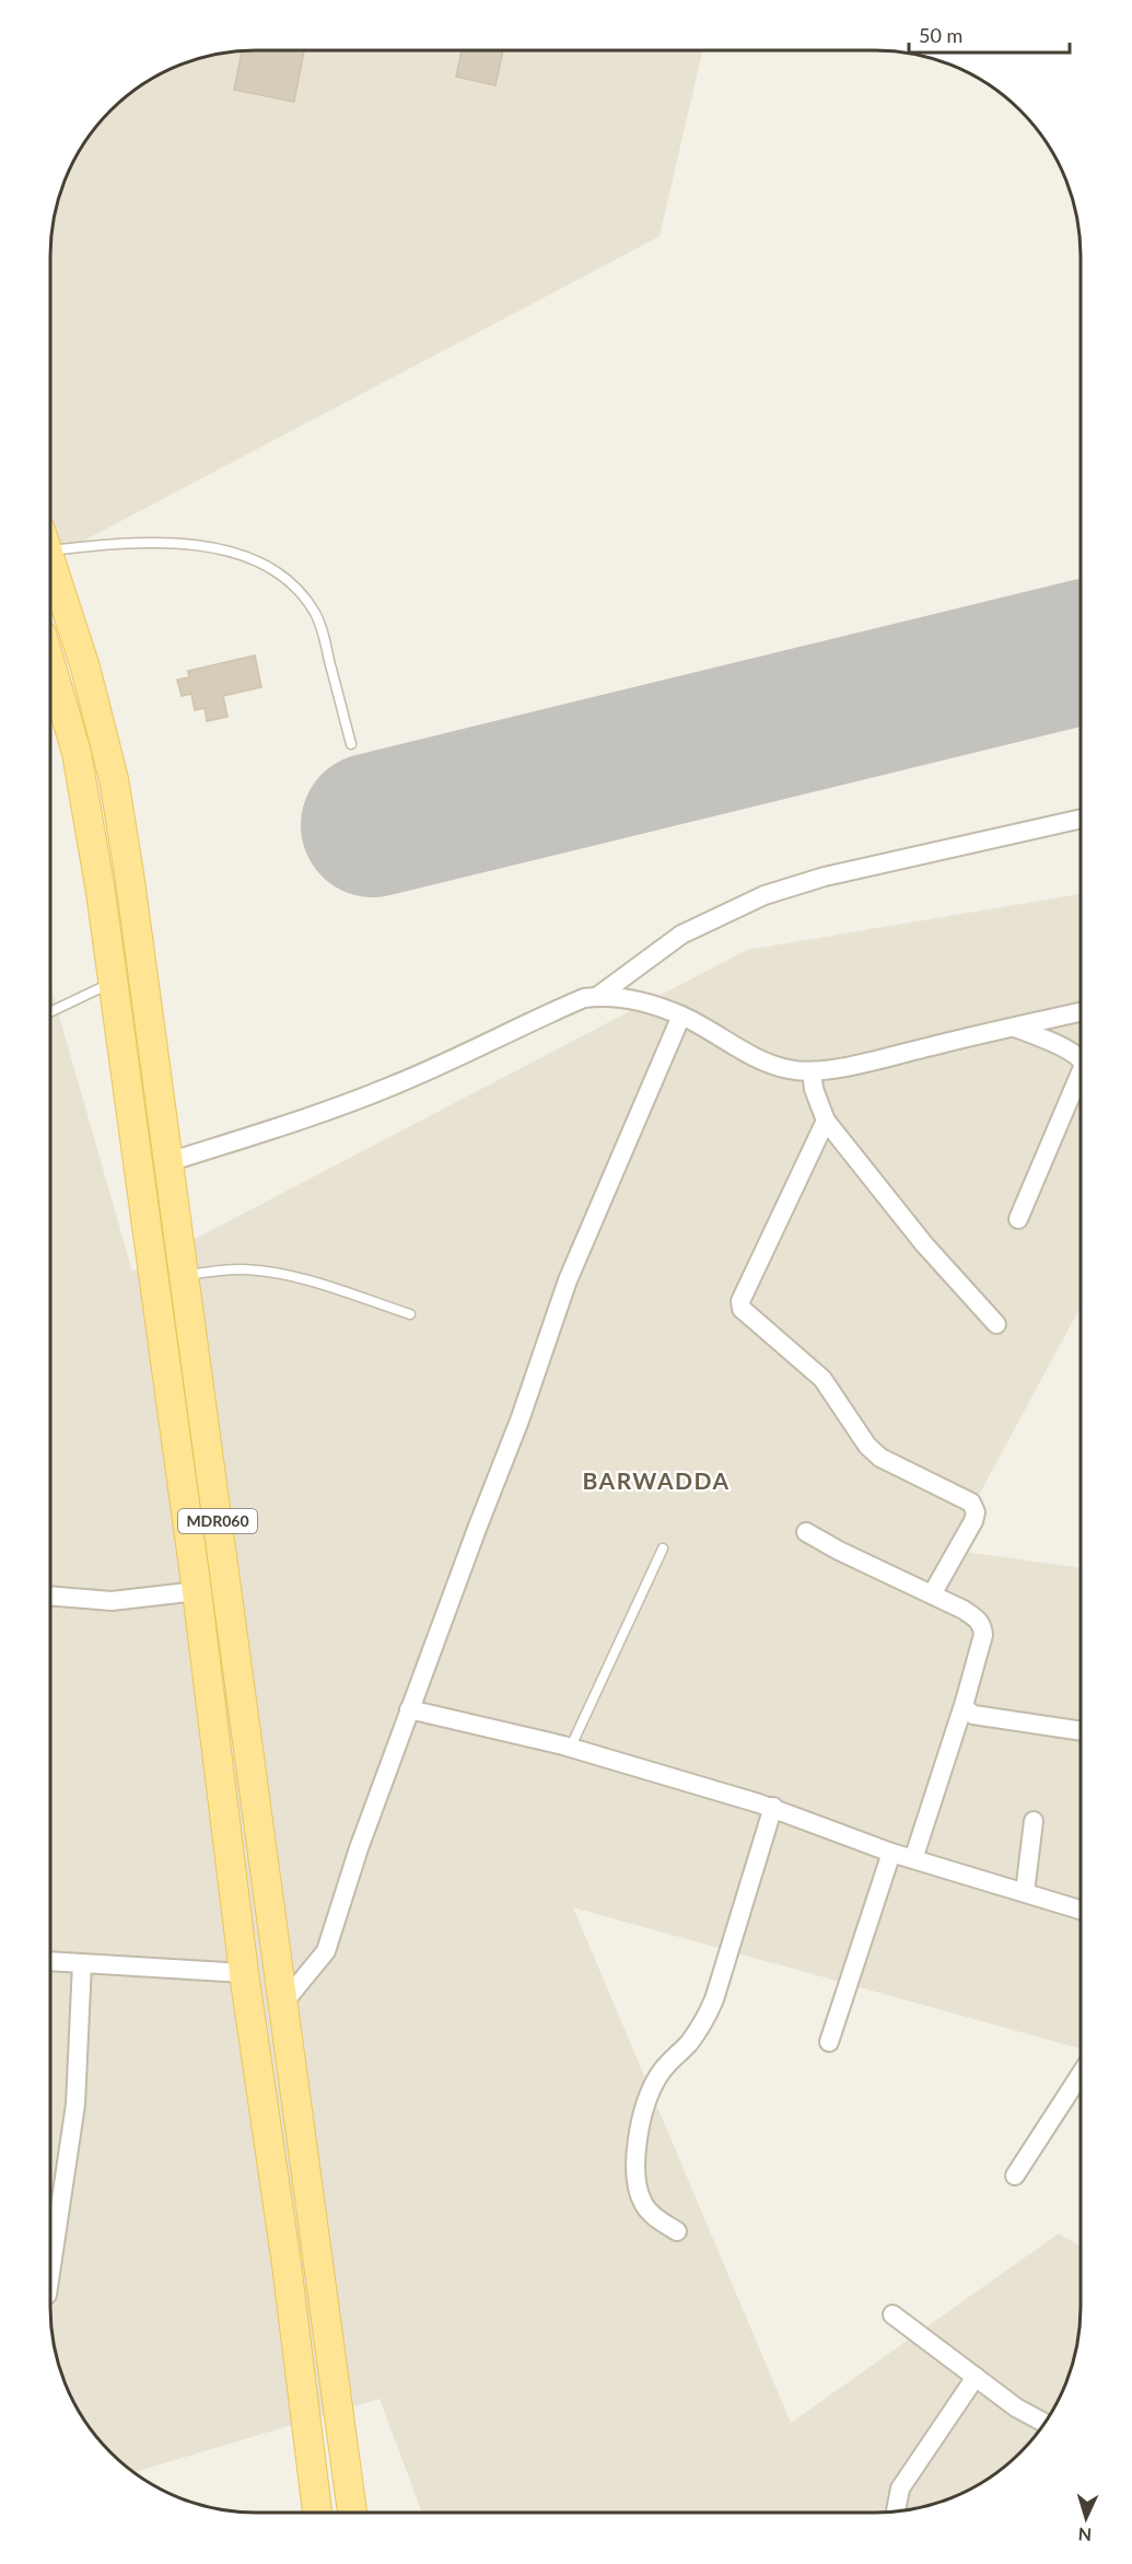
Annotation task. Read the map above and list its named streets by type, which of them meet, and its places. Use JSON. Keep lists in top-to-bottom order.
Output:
{
  "streets": {
    "main road": ["MDR060"]
  },
  "districts": ["BARWADDA"],
  "scale_bar": "50 m",
  "north": "bottom"
}
